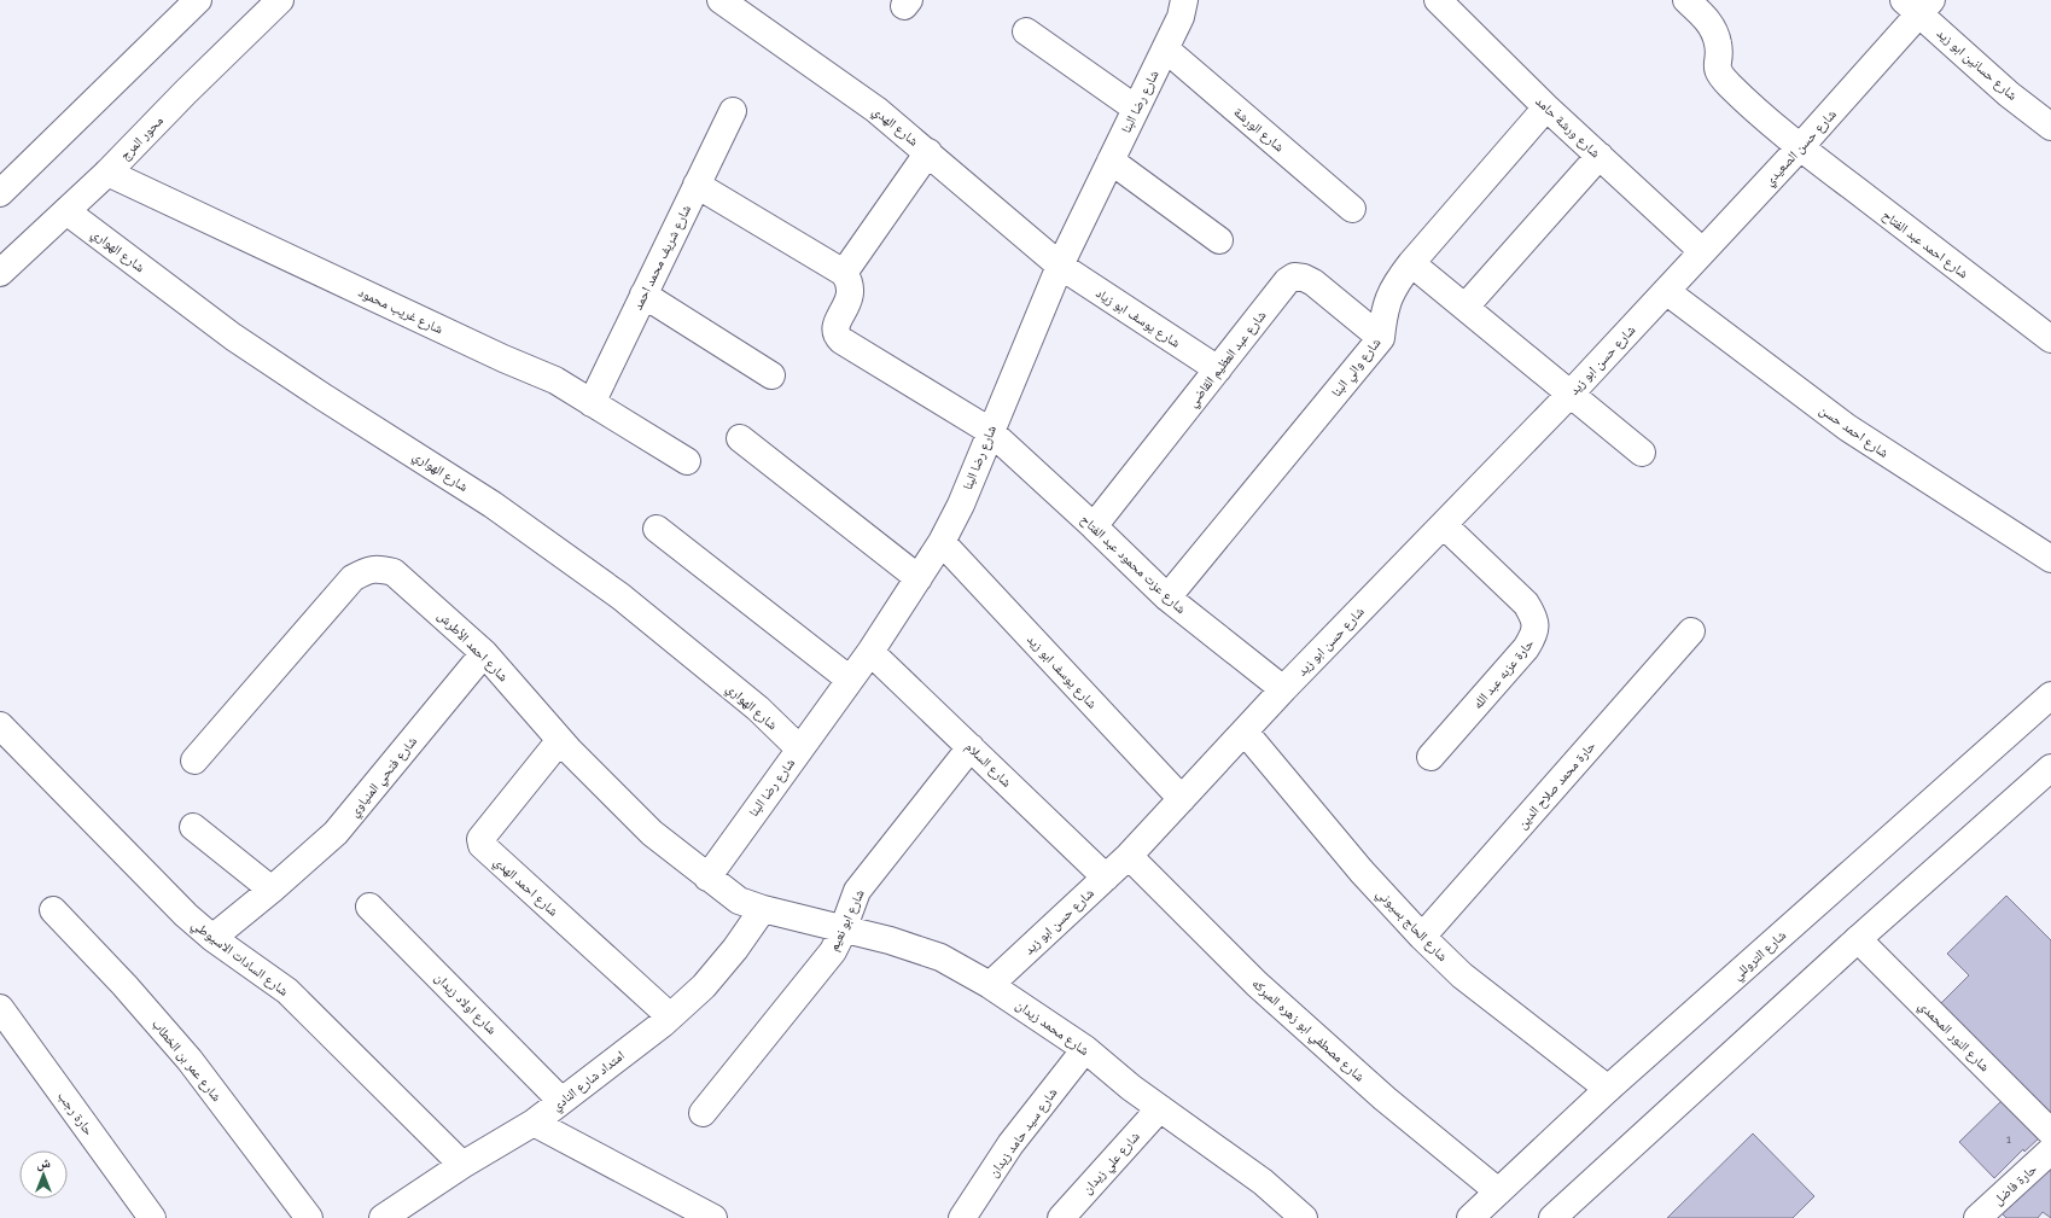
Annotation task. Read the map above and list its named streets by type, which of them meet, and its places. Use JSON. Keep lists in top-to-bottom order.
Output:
{
  "streets": {
    "street": [
      "شارع حسانين ابو زيد",
      "شارع رضا البنا",
      "شارع الهدي",
      "شارع ورشة حامد",
      "شارع الورشة",
      "محور المرج",
      "شارع حسن الصعيدي",
      "شارع احمد عبد الفتاح",
      "شارع الهواري",
      "شارع شريف محمد احمد",
      "شارع غريب محمود",
      "شارع يوسف ابو زياد",
      "شارع عبد العظيم القاضي",
      "شارع حسن ابو زيد",
      "شارع والي البنا",
      "شارع احمد حسن",
      "شارع عزت محمود عبد الفتاح",
      "شارع احمد الأطرش",
      "شارع يوسف ابو زيد",
      "حارة عزبه عبد الله",
      "شارع السلام",
      "شارع فتحي المنياوي",
      "حارة محمد صلاح الدين",
      "شارع احمد الهدي",
      "شارع ابو نعيم",
      "شارع الحاج بسيوني",
      "شارع التروللي",
      "شارع السادات الاسيوطي",
      "شارع اولاد زيدان",
      "شارع محمد زيدان",
      "شارع مصطفي ابو زهره المبركه",
      "شارع النور المحمدي",
      "شارع عمر بن الخطاب",
      "امتداد شارع النادي",
      "حارة رجب",
      "شارع سيد حامد زيدان",
      "شارع علي زيدان",
      "حارة فاضل"
    ]
  },
  "crossings": [
    ["شارع حسانين ابو زيد", "شارع حسن الصعيدي"],
    ["شارع رضا البنا", "شارع الهدي"],
    ["شارع رضا البنا", "شارع الورشة"],
    ["شارع رضا البنا", "شارع الهواري"],
    ["شارع رضا البنا", "شارع يوسف ابو زياد"],
    ["شارع رضا البنا", "شارع عزت محمود عبد الفتاح"],
    ["شارع رضا البنا", "شارع احمد الأطرش"],
    ["شارع رضا البنا", "شارع يوسف ابو زيد"],
    ["شارع رضا البنا", "شارع السلام"],
    ["شارع الهدي", "شارع يوسف ابو زياد"],
    ["شارع ورشة حامد", "شارع حسن الصعيدي"],
    ["شارع ورشة حامد", "شارع والي البنا"],
    ["محور المرج", "شارع الهواري"],
    ["محور المرج", "شارع غريب محمود"],
    ["شارع حسن الصعيدي", "شارع احمد عبد الفتاح"],
    ["شارع حسن الصعيدي", "شارع حسن ابو زيد"],
    ["شارع حسن الصعيدي", "شارع احمد حسن"],
    ["شارع شريف محمد احمد", "شارع غريب محمود"],
    ["شارع يوسف ابو زياد", "شارع عبد العظيم القاضي"],
    ["شارع عبد العظيم القاضي", "شارع والي البنا"],
    ["شارع عبد العظيم القاضي", "شارع عزت محمود عبد الفتاح"],
    ["شارع حسن ابو زيد", "شارع احمد حسن"],
    ["شارع حسن ابو زيد", "شارع عزت محمود عبد الفتاح"],
    ["شارع حسن ابو زيد", "شارع يوسف ابو زيد"],
    ["شارع حسن ابو زيد", "حارة عزبه عبد الله"],
    ["شارع حسن ابو زيد", "شارع السلام"],
    ["شارع حسن ابو زيد", "شارع الحاج بسيوني"],
    ["شارع حسن ابو زيد", "شارع محمد زيدان"],
    ["شارع حسن ابو زيد", "شارع مصطفي ابو زهره المبركه"],
    ["شارع والي البنا", "شارع عزت محمود عبد الفتاح"],
    ["شارع احمد الأطرش", "شارع فتحي المنياوي"],
    ["شارع احمد الأطرش", "شارع احمد الهدي"],
    ["شارع احمد الأطرش", "شارع محمد زيدان"],
    ["شارع احمد الأطرش", "امتداد شارع النادي"],
    ["شارع السلام", "شارع ابو نعيم"],
    ["شارع فتحي المنياوي", "شارع السادات الاسيوطي"],
    ["حارة محمد صلاح الدين", "شارع الحاج بسيوني"],
    ["شارع احمد الهدي", "امتداد شارع النادي"],
    ["شارع ابو نعيم", "شارع محمد زيدان"],
    ["شارع الحاج بسيوني", "شارع التروللي"],
    ["شارع التروللي", "شارع مصطفي ابو زهره المبركه"],
    ["شارع السادات الاسيوطي", "امتداد شارع النادي"],
    ["شارع اولاد زيدان", "امتداد شارع النادي"],
    ["شارع محمد زيدان", "امتداد شارع النادي"],
    ["شارع محمد زيدان", "شارع سيد حامد زيدان"],
    ["شارع محمد زيدان", "شارع علي زيدان"]
  ],
  "house_numbers": ["1"],
  "north": "top"
}
